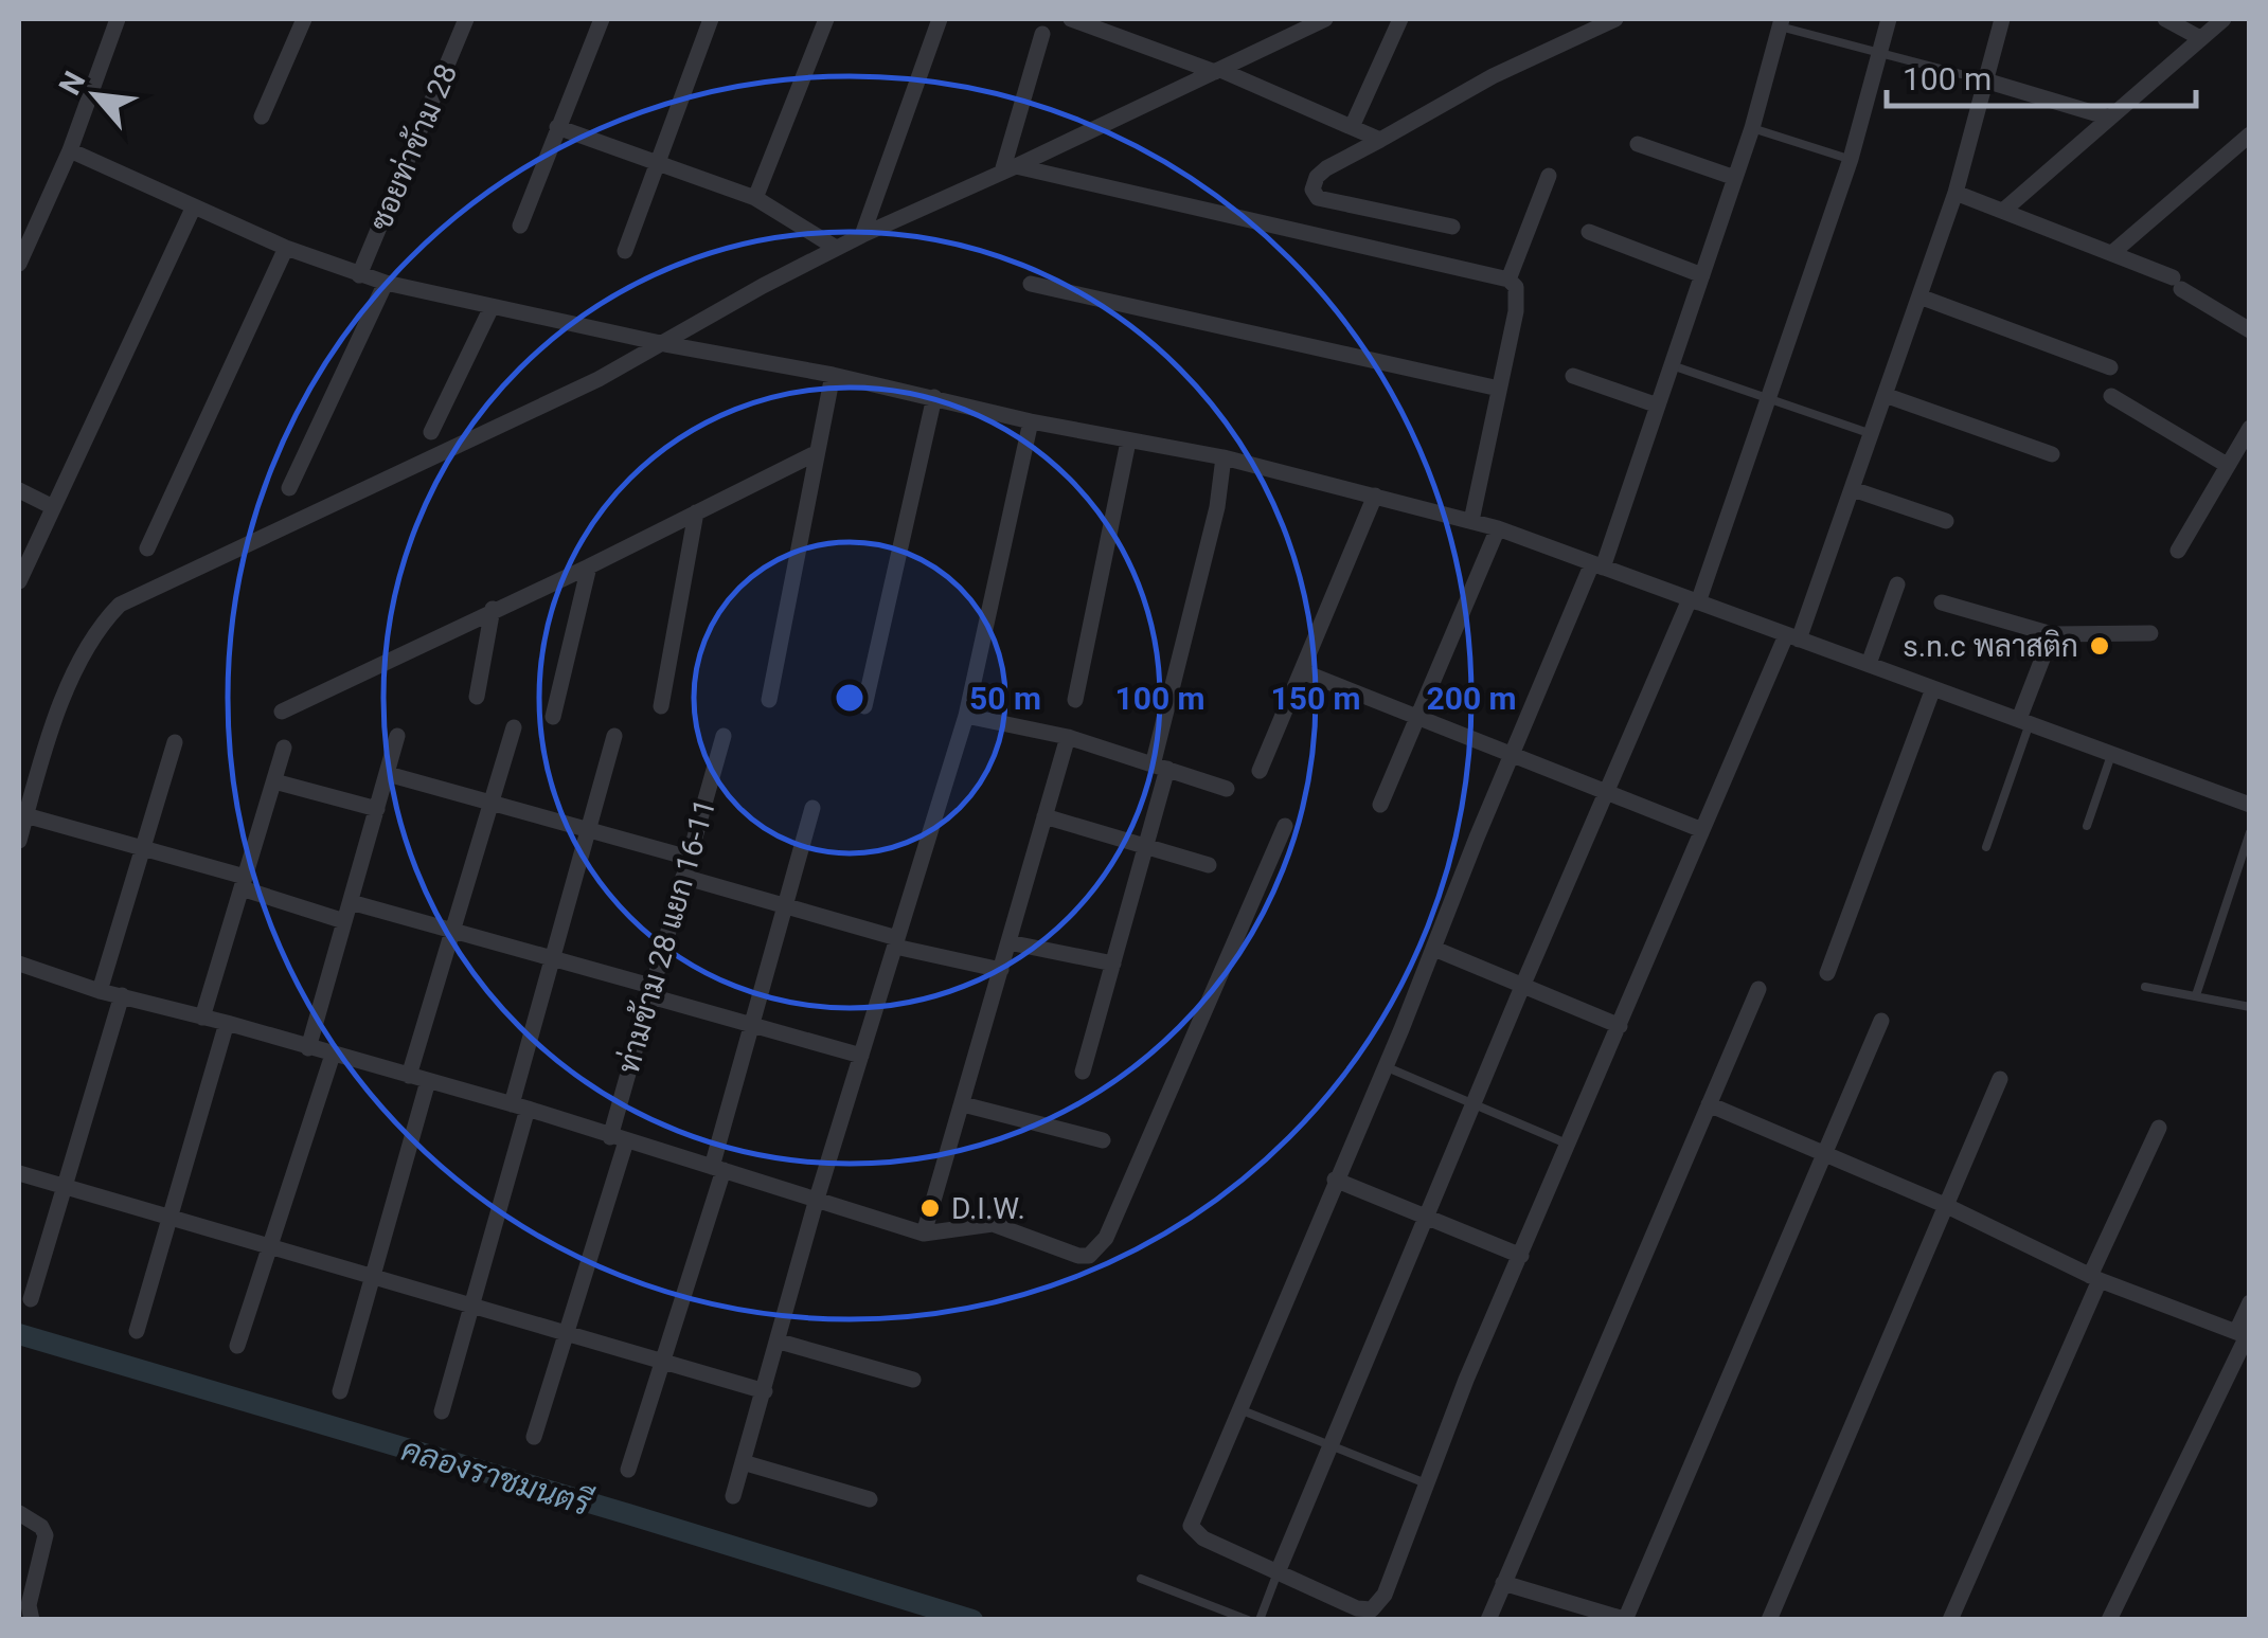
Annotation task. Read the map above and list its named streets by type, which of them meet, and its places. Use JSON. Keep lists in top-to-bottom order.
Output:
{
  "streets": {
    "street": ["ซอยท่าข้าม 28", "ท่ามข้าม 28 แยก 16-11"]
  },
  "water": ["คลองราชมนตรี"],
  "places": ["s.n.c พลาสติก", "D.I.W."],
  "scale_bar": "100 m",
  "north": "top left",
  "rings": [
    "50 m",
    "100 m",
    "150 m",
    "200 m"
  ]
}
